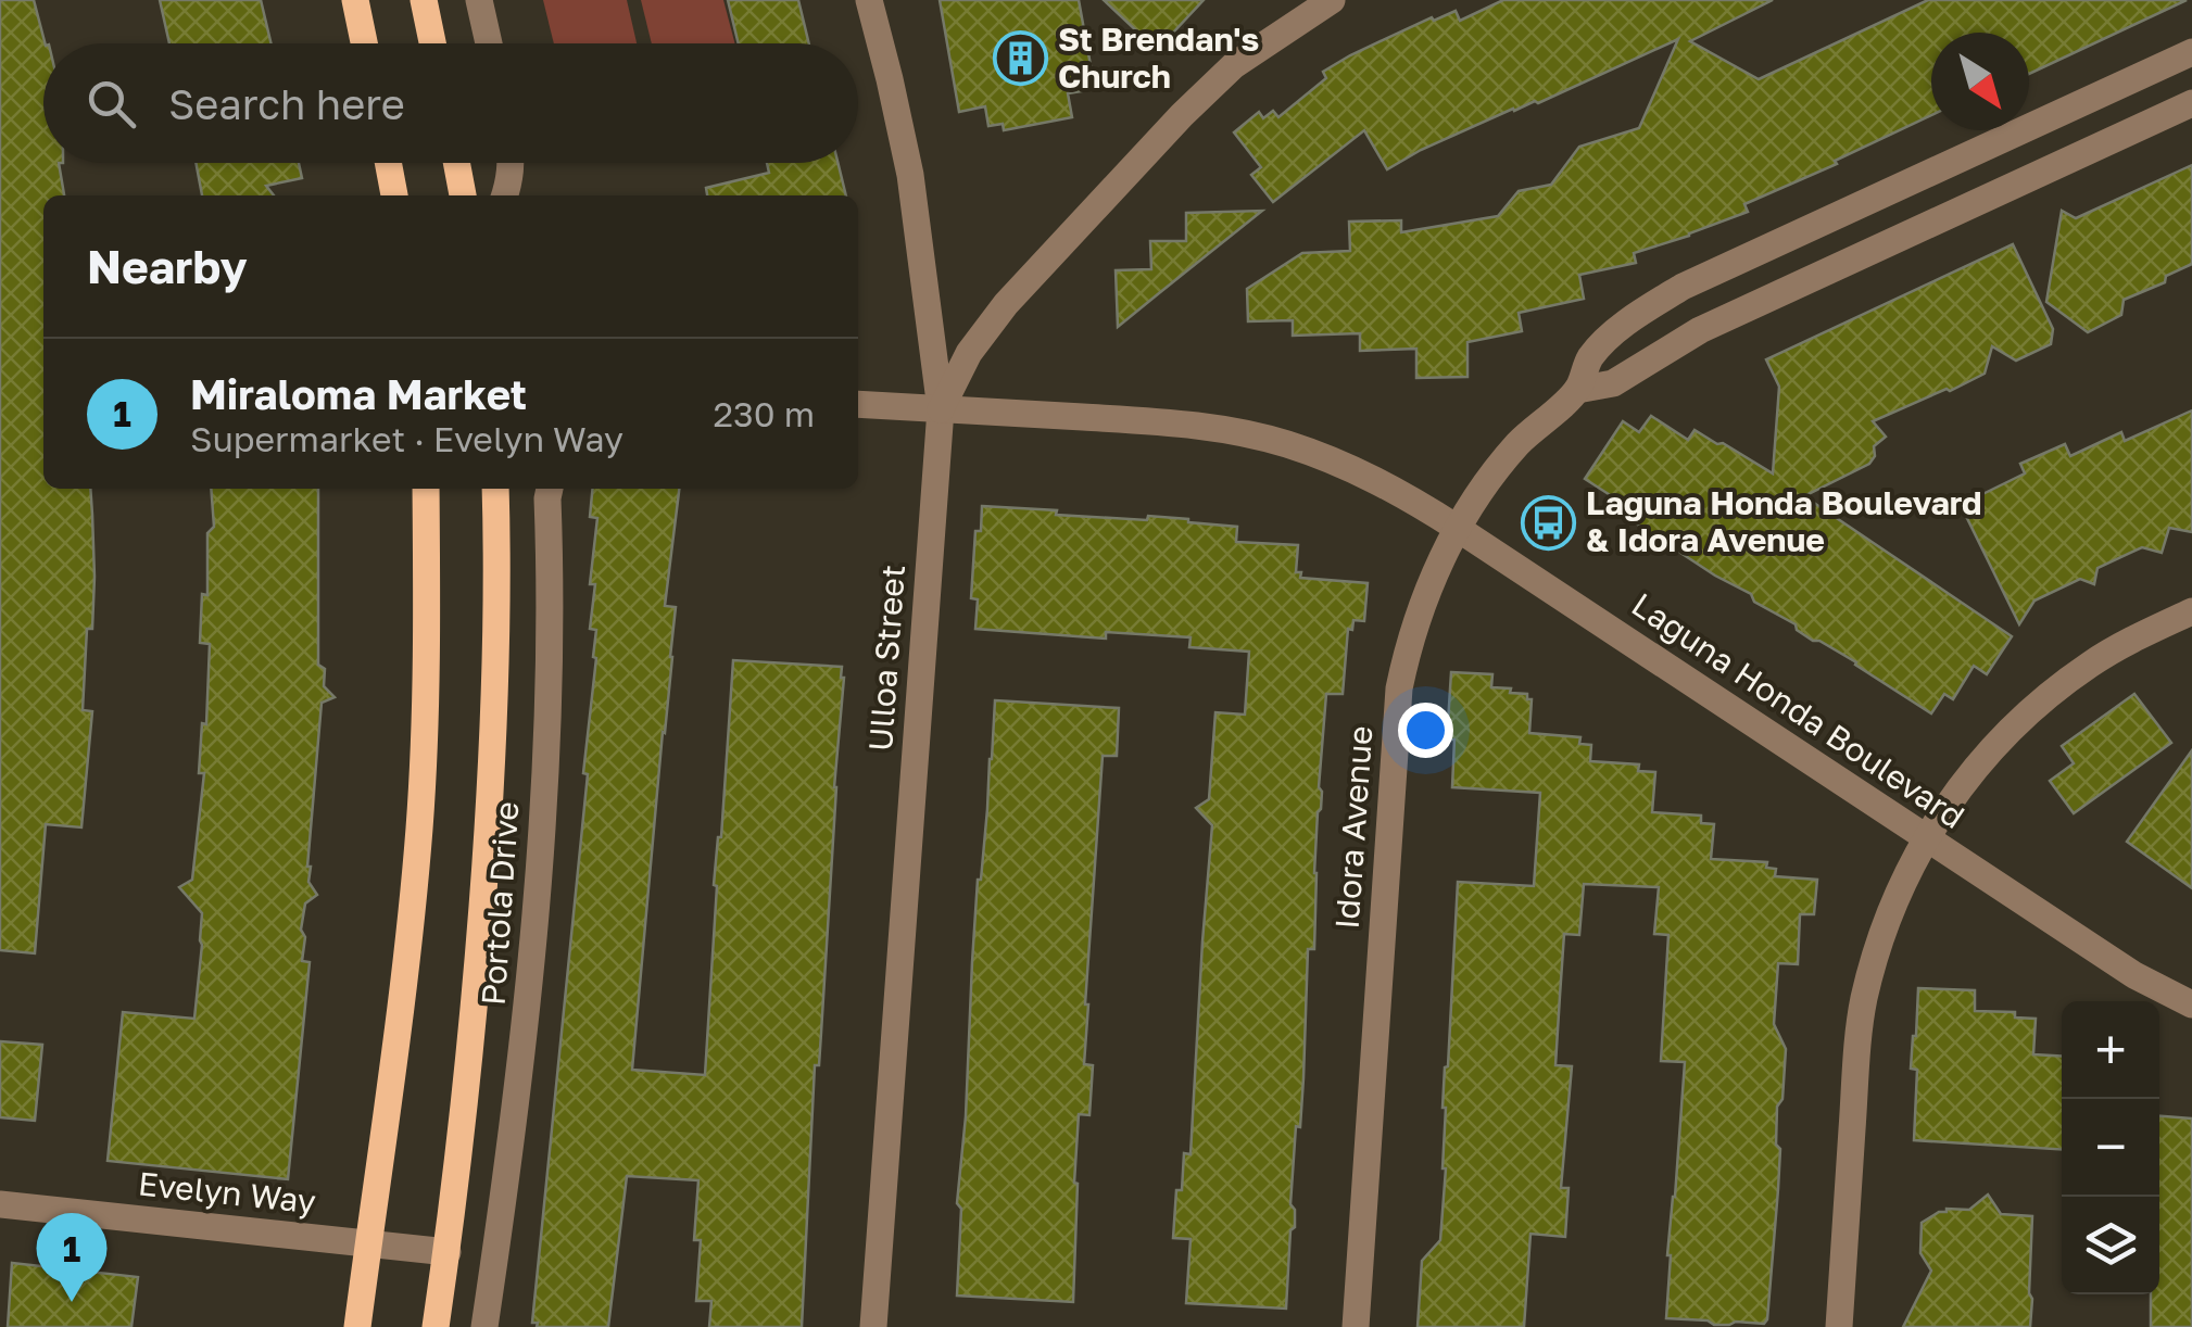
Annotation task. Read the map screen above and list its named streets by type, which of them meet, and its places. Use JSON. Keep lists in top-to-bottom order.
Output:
{
  "streets": {
    "main road": ["Portola Drive"],
    "street": [
      "Ulloa Street",
      "Laguna Honda Boulevard",
      "Idora Avenue",
      "Evelyn Way"
    ]
  },
  "crossings": [
    ["Ulloa Street", "Laguna Honda Boulevard"],
    ["Laguna Honda Boulevard", "Idora Avenue"],
    ["Portola Drive", "Evelyn Way"]
  ],
  "places": {
    "building": ["St Brendan's Church"],
    "bus stop": ["Laguna Honda Boulevard & Idora Avenue"]
  },
  "north": "bottom right",
  "page": {
    "search": "Search here",
    "heading": "Nearby",
    "list": [
      {
        "mark": "1",
        "name": "Miraloma Market",
        "note": "Supermarket · Evelyn Way",
        "value": "230 m"
      }
    ],
    "map_buttons": ["+", "−"],
    "pins": "1"
  }
}
